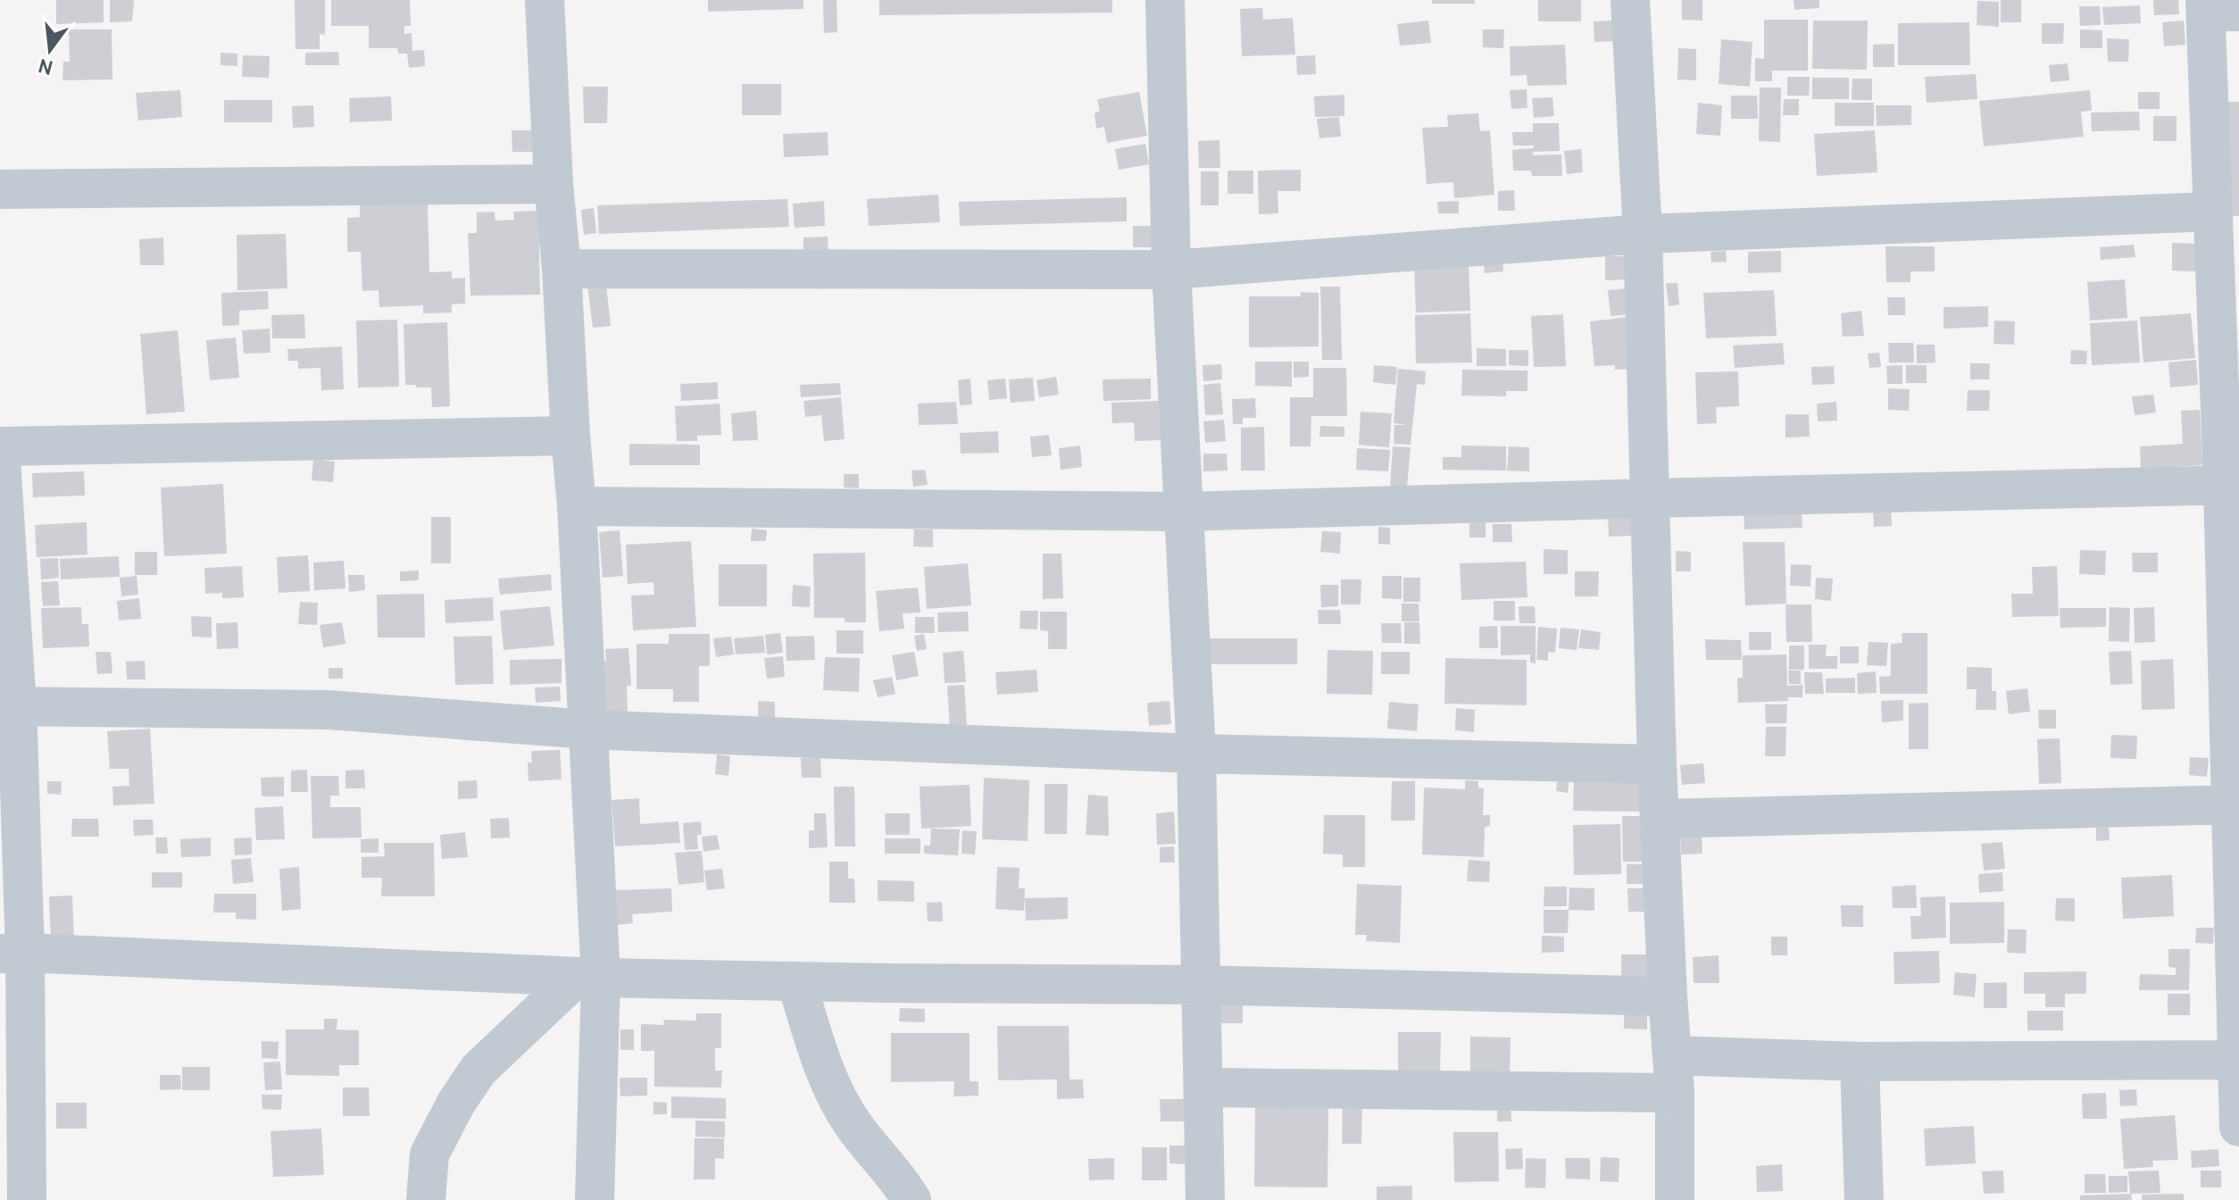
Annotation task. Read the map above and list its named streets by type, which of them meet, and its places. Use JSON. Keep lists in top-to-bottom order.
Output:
{
  "north": "bottom"
}
